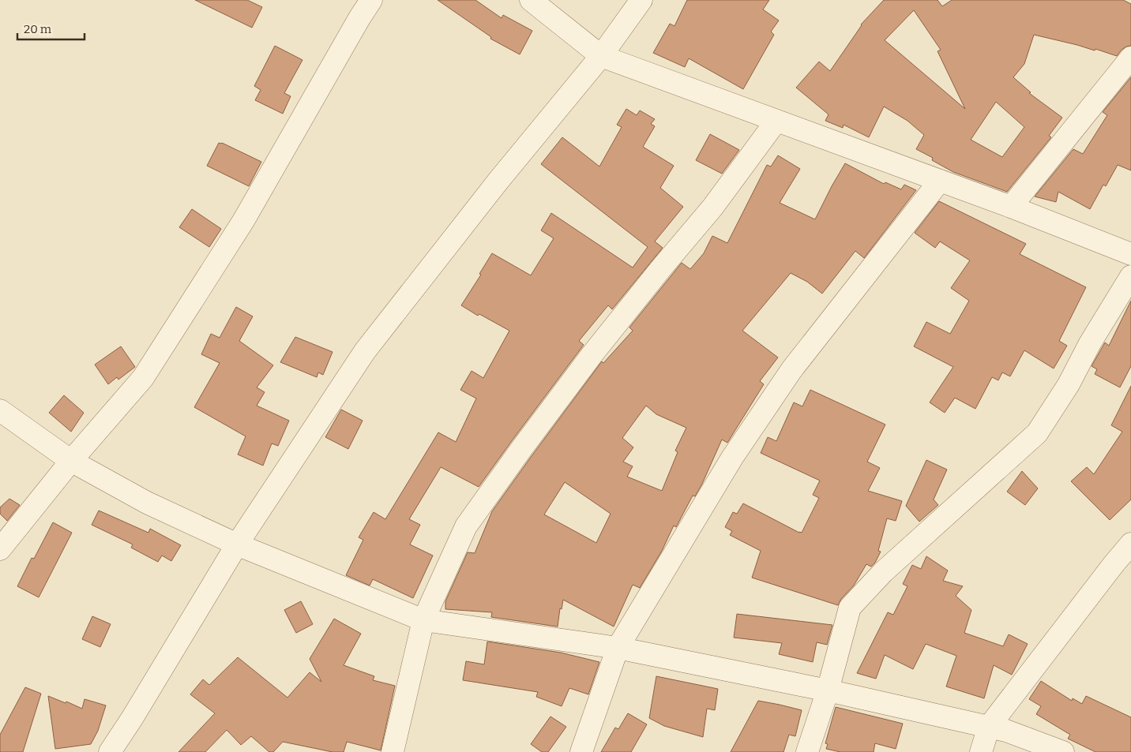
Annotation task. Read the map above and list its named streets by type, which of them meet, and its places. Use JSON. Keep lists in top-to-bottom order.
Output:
{
  "scale_bar": "20 m"
}
